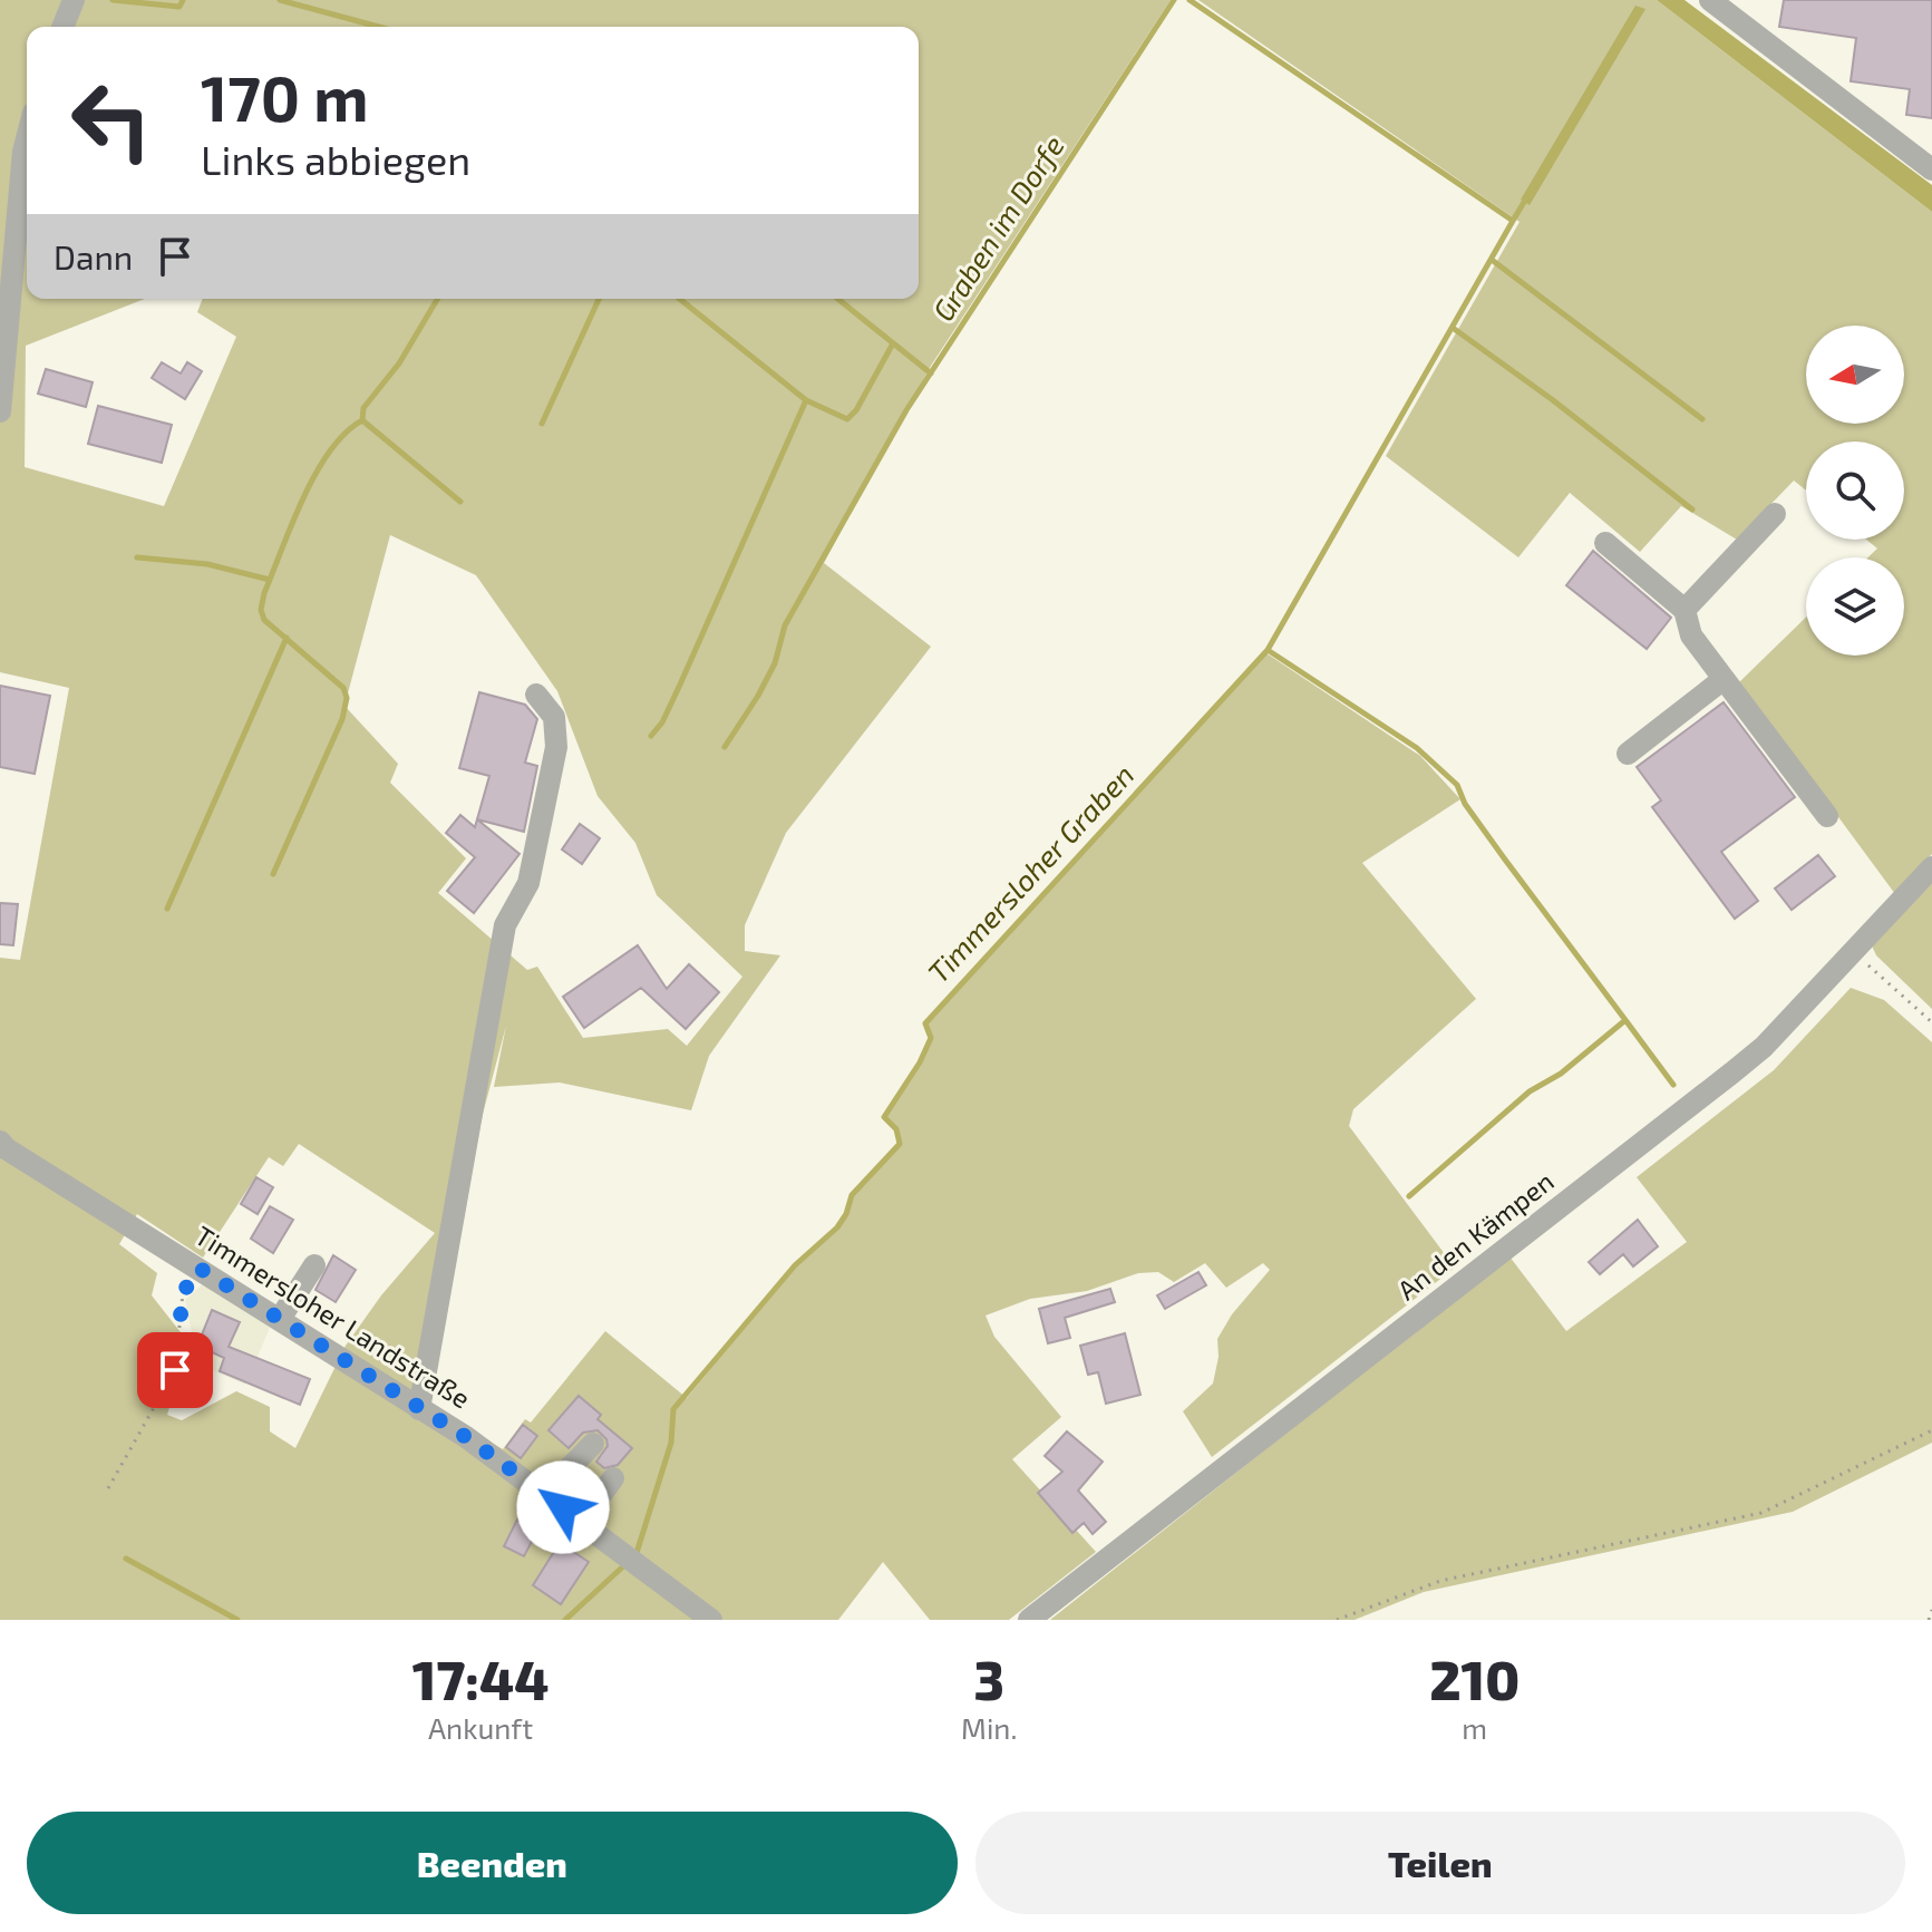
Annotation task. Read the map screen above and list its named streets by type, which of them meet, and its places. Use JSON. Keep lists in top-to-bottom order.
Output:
{
  "streets": {
    "street": ["An den Kämpen", "Timmersloher Landstraße"]
  },
  "water": ["Graben im Dorfe", "Timmersloher Graben"],
  "north": "left",
  "page": {
    "turn": ["170 m", "Links abbiegen"],
    "then": "Dann",
    "eta": [
      "17:44",
      "Ankunft",
      "3",
      "Min.",
      "210",
      "m"
    ],
    "buttons": ["Beenden", "Teilen"]
  }
}
